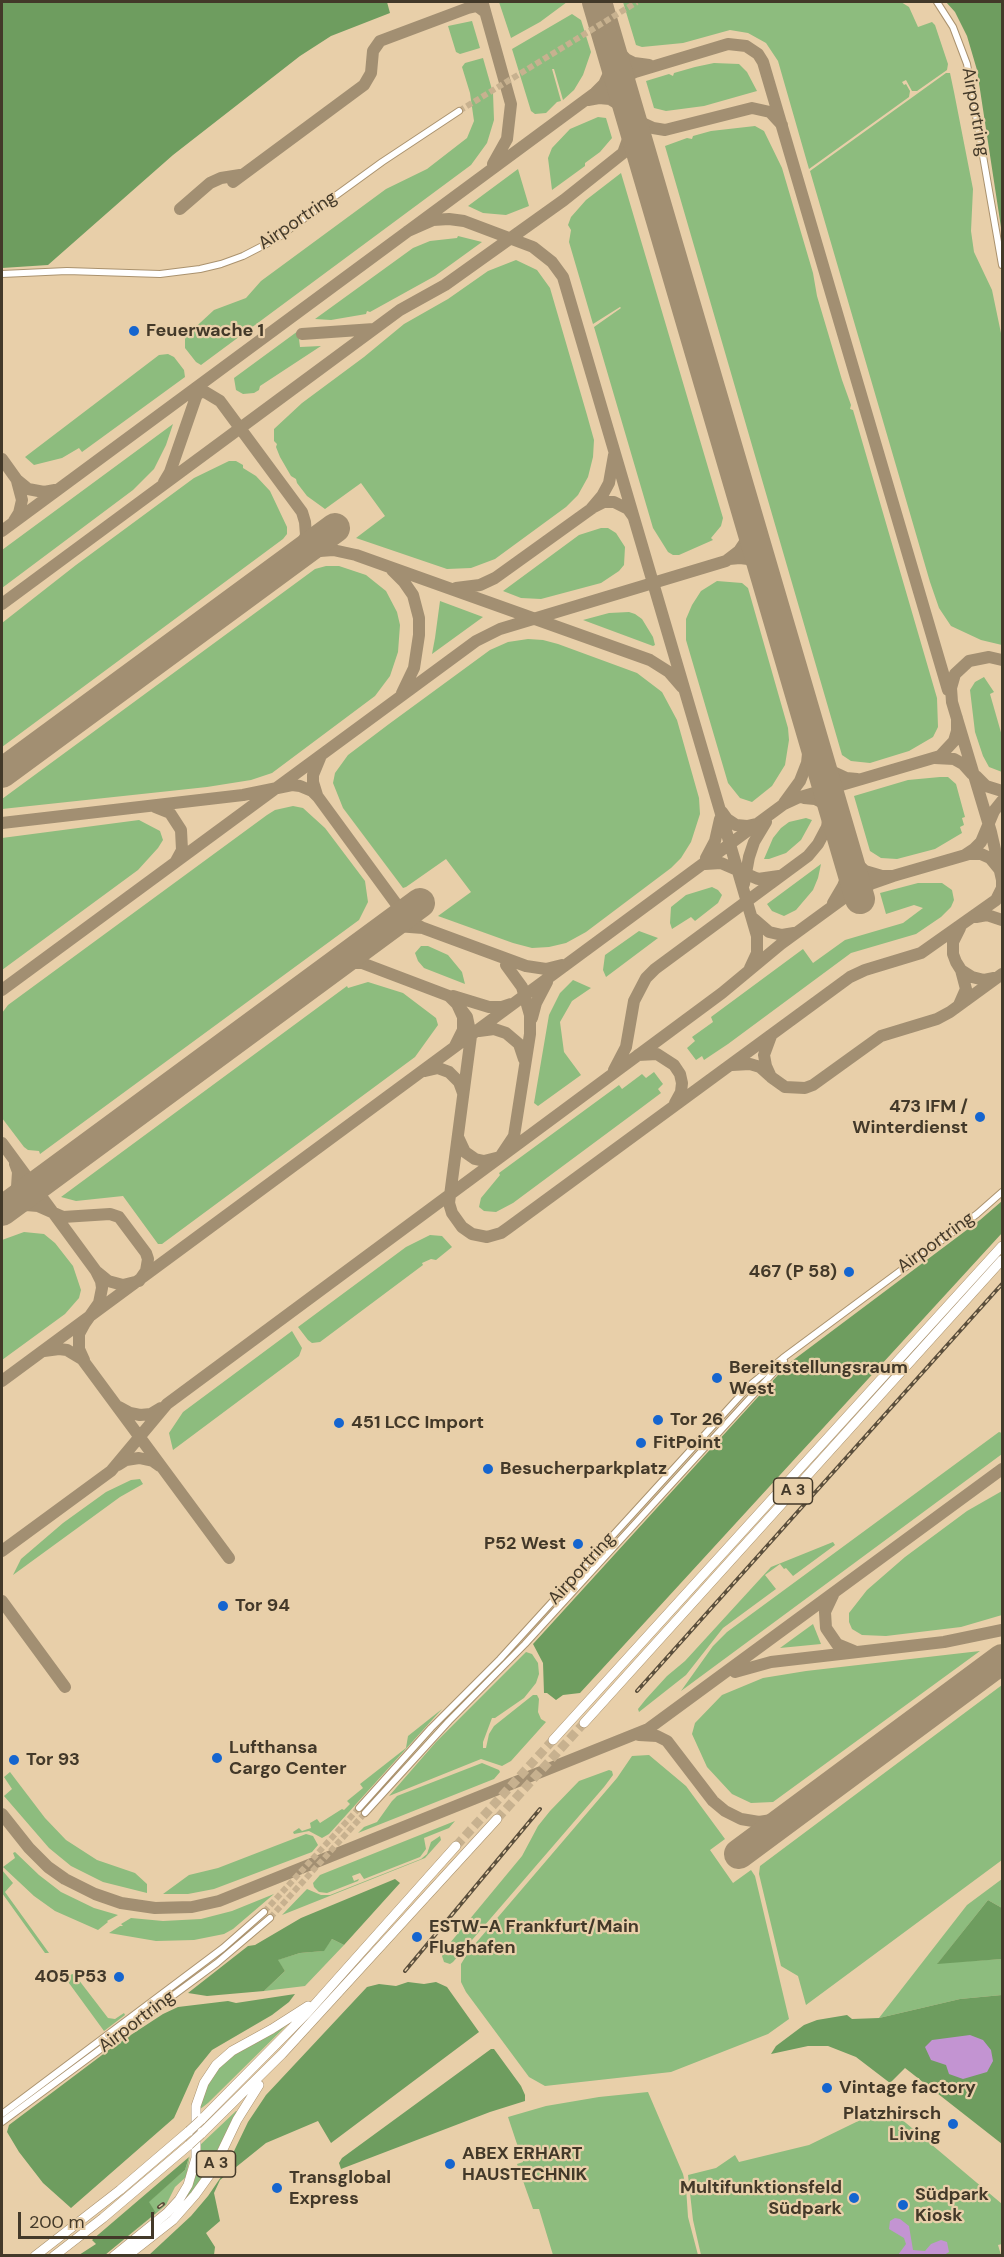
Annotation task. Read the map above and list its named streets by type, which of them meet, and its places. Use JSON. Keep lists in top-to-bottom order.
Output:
{
  "streets": {
    "highway": ["A 3"],
    "street": ["Airportring"]
  },
  "places": [
    "Feuerwache 1",
    "473 IFM / Winterdienst",
    "467 (P 58)",
    "Bereitstellungsraum West",
    "Tor 26",
    "451 LCC Import",
    "FitPoint",
    "Besucherparkplatz",
    "P52 West",
    "Tor 94",
    "Lufthansa Cargo Center",
    "Tor 93",
    "ESTW-A Frankfurt/Main Flughafen",
    "405 P53",
    "Vintage factory",
    "Platzhirsch Living",
    "ABEX ERHART HAUSTECHNIK",
    "Transglobal Express",
    "Multifunktionsfeld Südpark",
    "Südpark Kiosk"
  ],
  "scale_bar": "200 m"
}
